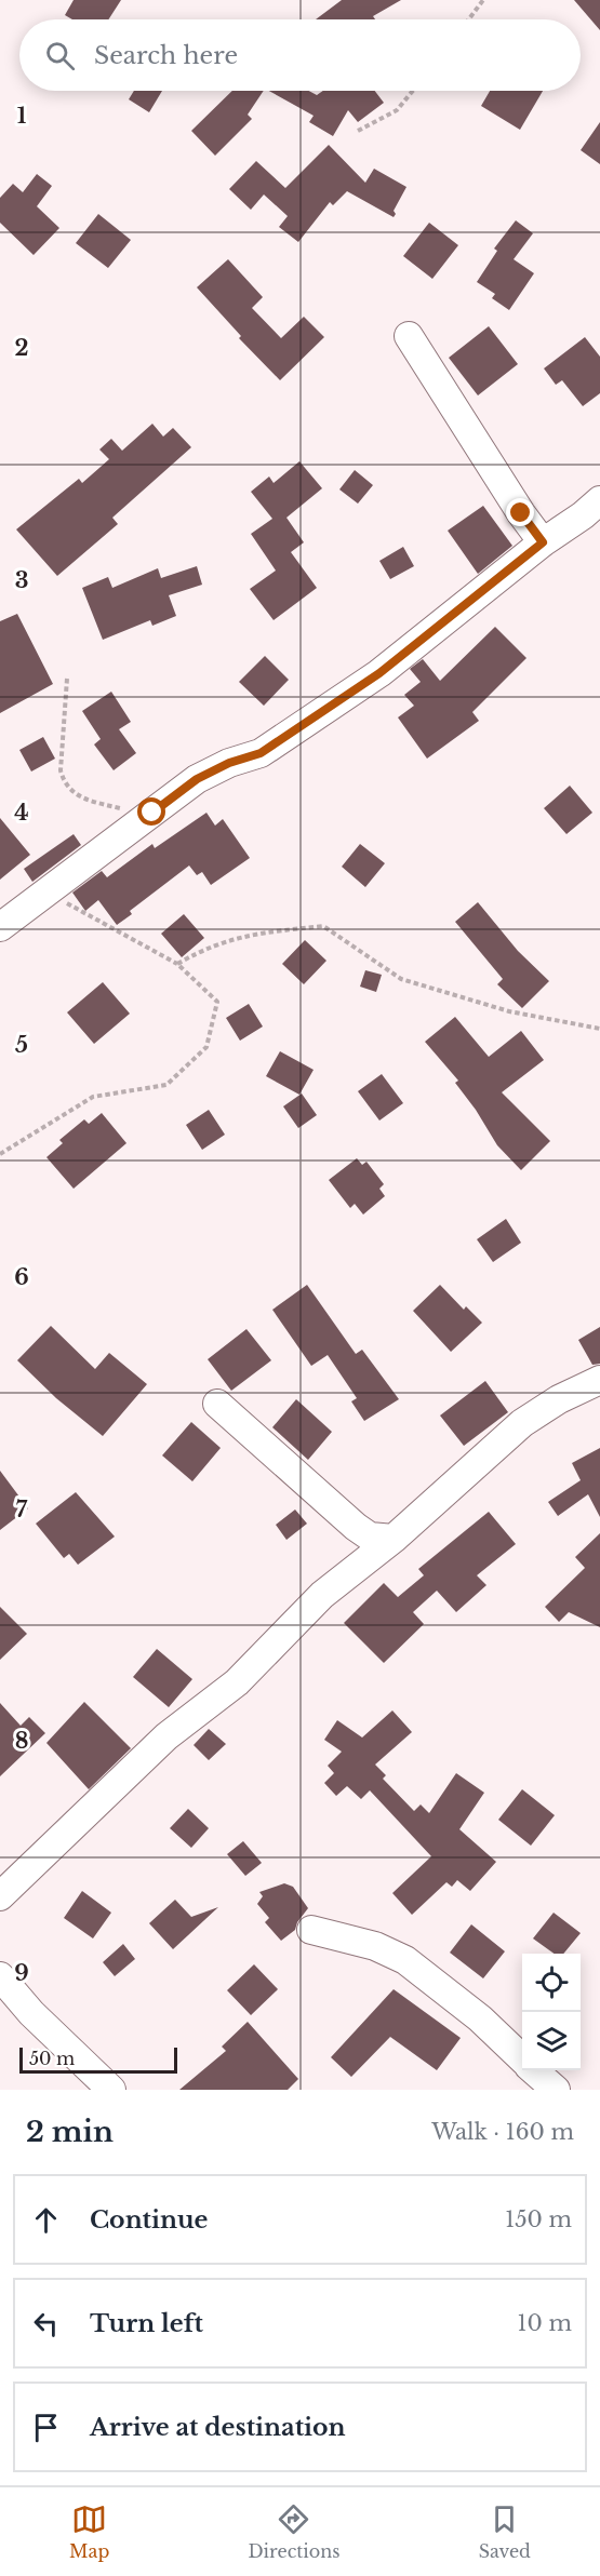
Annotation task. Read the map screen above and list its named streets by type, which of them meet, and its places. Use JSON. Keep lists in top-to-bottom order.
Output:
{
  "scale_bar": "50 m",
  "page": {
    "search": "Search here",
    "scale": "50 m",
    "heading": ["2 min", "Walk · 160 m"],
    "list": [
      ["Continue", "150 m"],
      ["Turn left", "10 m"],
      "Arrive at destination"
    ],
    "nav": ["Map", "Directions", "Saved"]
  },
  "grid": {
    "rows": [
      "1",
      "2",
      "3",
      "4",
      "5",
      "6",
      "7",
      "8",
      "9"
    ]
  }
}
